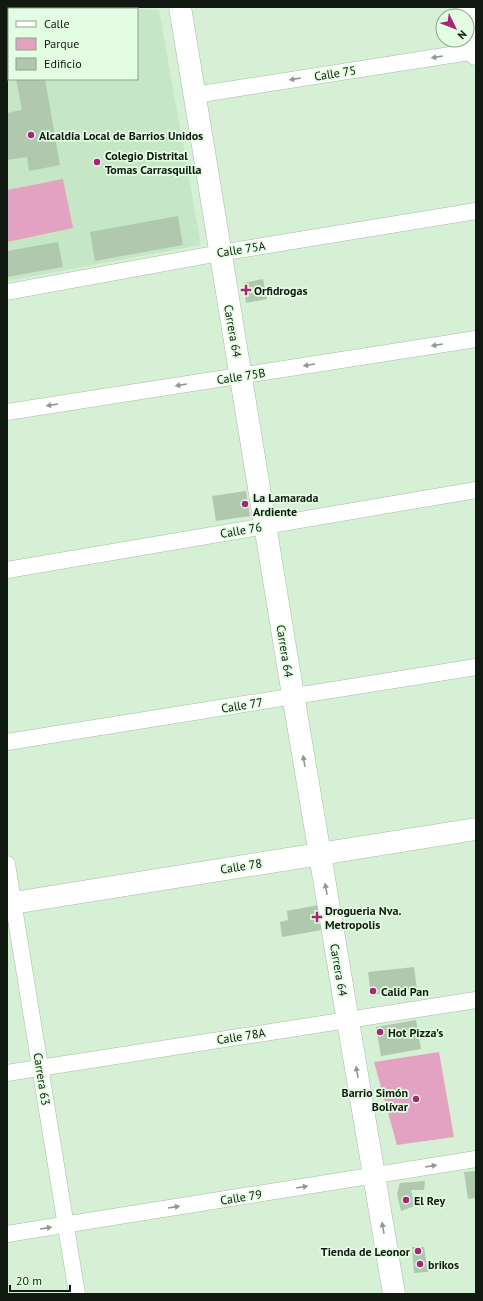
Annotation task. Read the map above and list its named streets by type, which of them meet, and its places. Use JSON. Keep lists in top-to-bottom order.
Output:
{
  "streets": {
    "street": [
      "Calle 75",
      "Calle 75A",
      "Carrera 64",
      "Calle 75B",
      "Calle 76",
      "Calle 77",
      "Calle 78",
      "Calle 78A",
      "Carrera 63",
      "Calle 79"
    ]
  },
  "crossings": [
    ["Calle 75", "Carrera 64"],
    ["Calle 75A", "Carrera 64"],
    ["Carrera 64", "Calle 75B"],
    ["Carrera 64", "Calle 76"],
    ["Carrera 64", "Calle 77"],
    ["Carrera 64", "Calle 78"],
    ["Carrera 64", "Calle 78A"],
    ["Carrera 64", "Calle 79"],
    ["Calle 78", "Carrera 63"],
    ["Calle 78A", "Carrera 63"],
    ["Carrera 63", "Calle 79"]
  ],
  "one_way": [
    "Calle 75",
    "Carrera 64",
    "Calle 75B",
    "Calle 79"
  ],
  "places": {
    "other": [
      "Alcaldía Local de Barrios Unidos",
      "Colegio Distrital Tomas Carrasquilla",
      "La Lamarada Ardiente",
      "Calid Pan",
      "Hot Pizza's",
      "Barrio Simón Bolívar",
      "El Rey",
      "Tienda de Leonor",
      "brikos"
    ],
    "health": ["Orfidrogas", "Drogueria Nva. Metropolis"]
  },
  "legend": ["Calle", "Parque", "Edificio"],
  "scale_bar": "20 m",
  "north": "bottom right"
}
